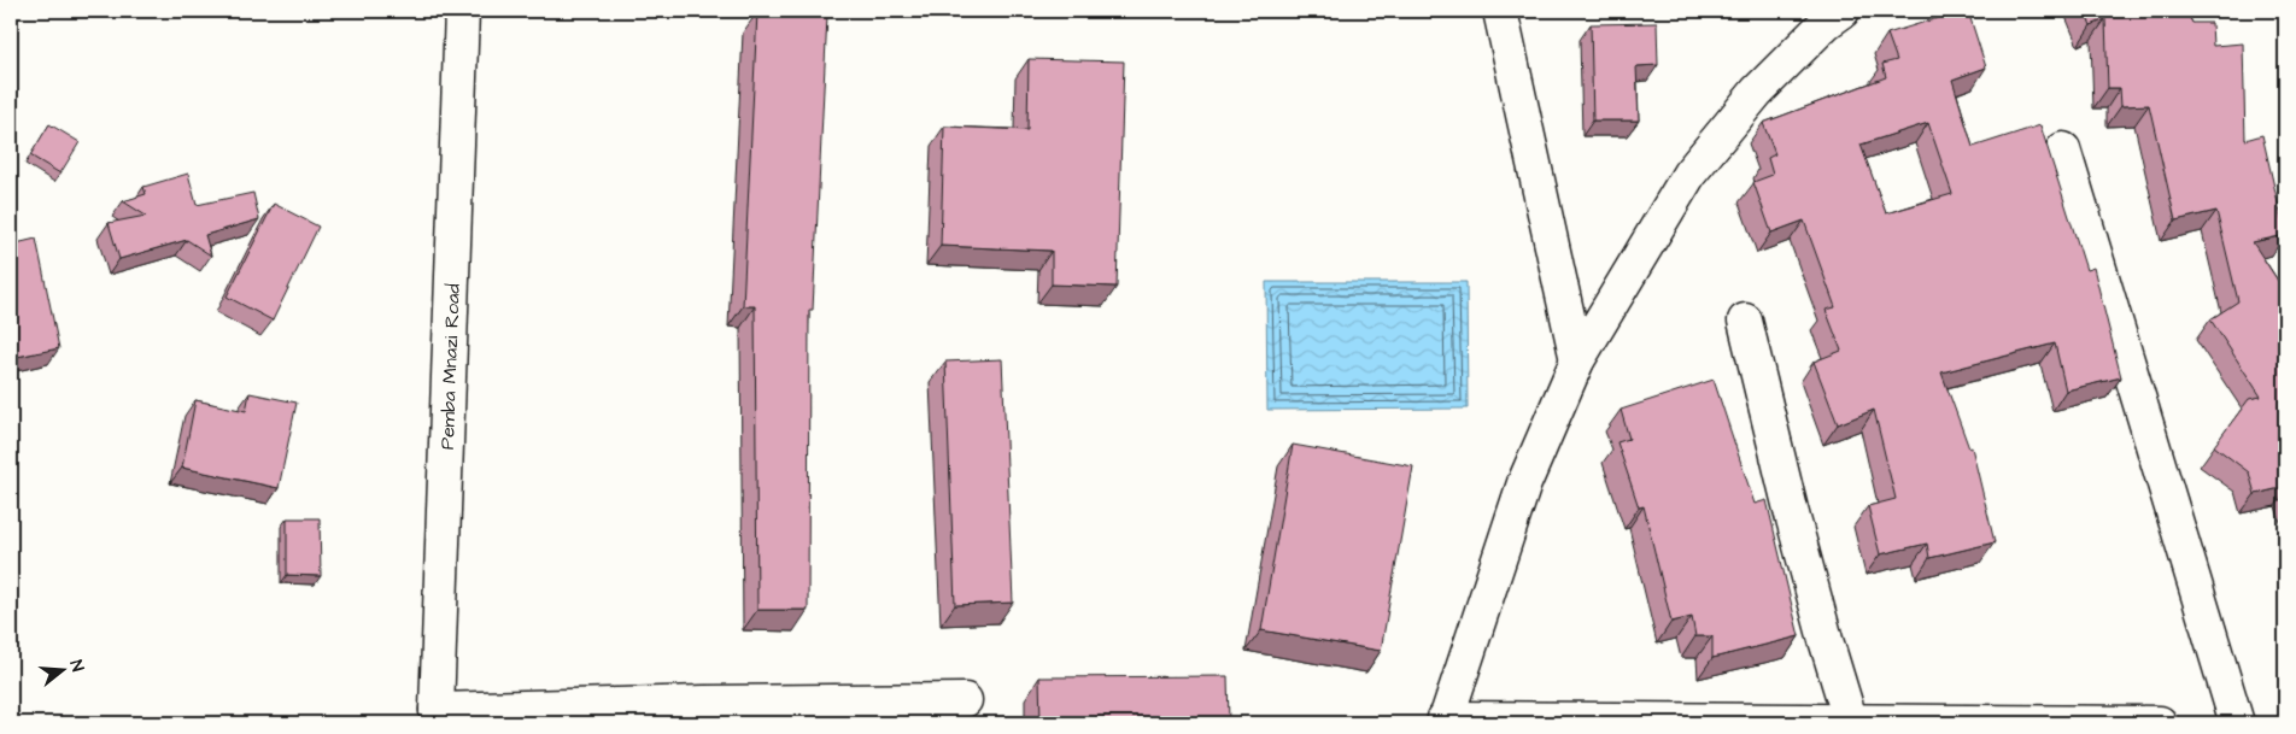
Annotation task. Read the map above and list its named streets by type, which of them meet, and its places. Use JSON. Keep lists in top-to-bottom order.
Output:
{
  "streets": {
    "street": ["Pemba Mnazi Road"]
  },
  "north": "right"
}
